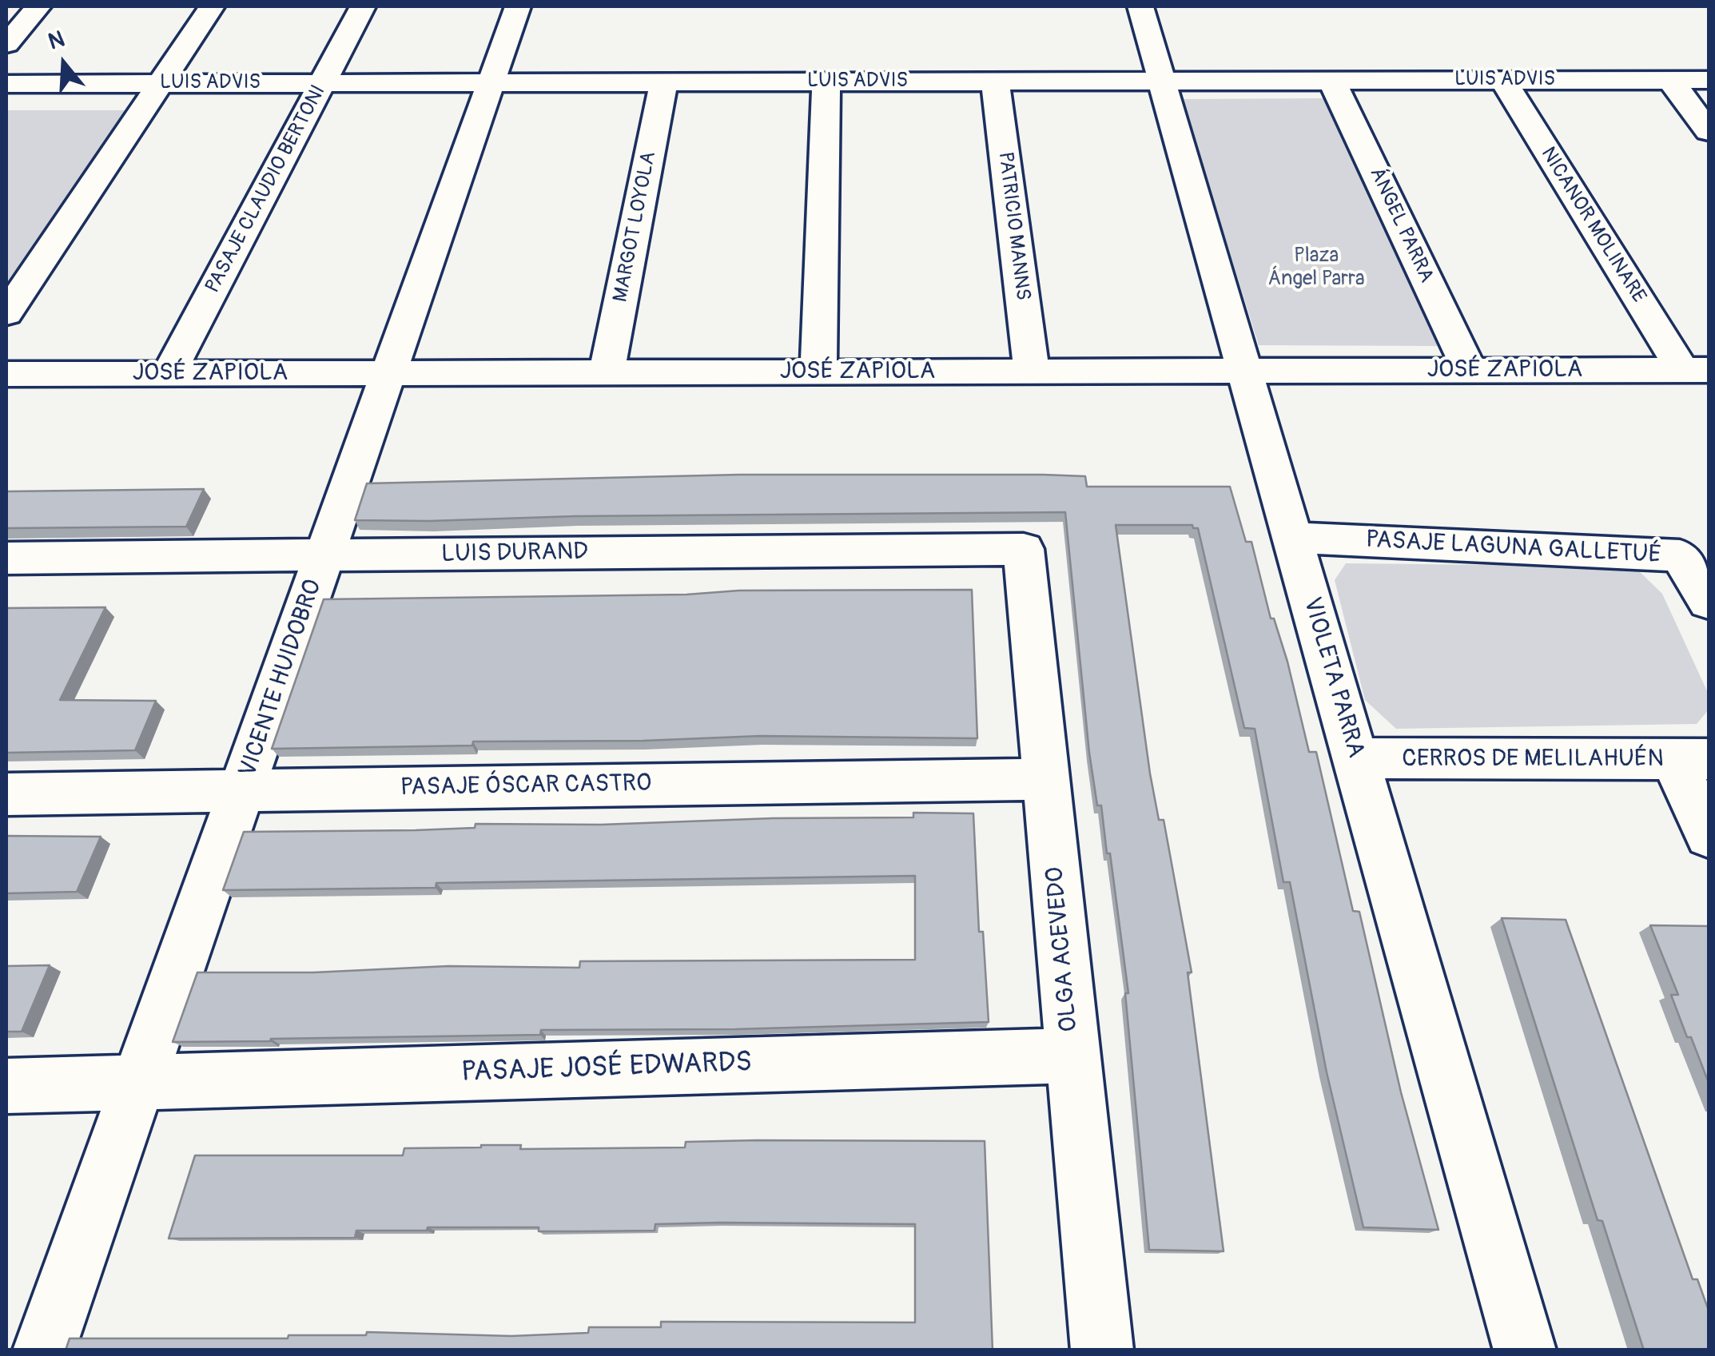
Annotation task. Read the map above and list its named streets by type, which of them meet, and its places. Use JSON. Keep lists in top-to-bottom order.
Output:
{
  "streets": {
    "street": [
      "LUIS ADVIS",
      "PASAJE CLAUDIO BERTONI",
      "ÁNGEL PARRA",
      "NICANOR MOLINARE",
      "PATRICIO MANNS",
      "MARGOT LOYOLA",
      "JOSÉ ZAPIOLA",
      "PASAJE LAGUNA GALLETUÉ",
      "LUIS DURAND",
      "VIOLETA PARRA",
      "VICENTE HUIDOBRO",
      "CERROS DE MELILAHUÉN",
      "PASAJE ÓSCAR CASTRO",
      "OLGA ACEVEDO",
      "PASAJE JOSÉ EDWARDS"
    ]
  },
  "crossings": [
    ["LUIS ADVIS", "PASAJE CLAUDIO BERTONI"],
    ["LUIS ADVIS", "ÁNGEL PARRA"],
    ["LUIS ADVIS", "NICANOR MOLINARE"],
    ["LUIS ADVIS", "PATRICIO MANNS"],
    ["LUIS ADVIS", "MARGOT LOYOLA"],
    ["LUIS ADVIS", "VIOLETA PARRA"],
    ["LUIS ADVIS", "VICENTE HUIDOBRO"],
    ["PASAJE CLAUDIO BERTONI", "JOSÉ ZAPIOLA"],
    ["ÁNGEL PARRA", "JOSÉ ZAPIOLA"],
    ["NICANOR MOLINARE", "JOSÉ ZAPIOLA"],
    ["PATRICIO MANNS", "JOSÉ ZAPIOLA"],
    ["MARGOT LOYOLA", "JOSÉ ZAPIOLA"],
    ["JOSÉ ZAPIOLA", "VIOLETA PARRA"],
    ["JOSÉ ZAPIOLA", "VICENTE HUIDOBRO"],
    ["PASAJE LAGUNA GALLETUÉ", "VIOLETA PARRA"],
    ["LUIS DURAND", "VICENTE HUIDOBRO"],
    ["LUIS DURAND", "OLGA ACEVEDO"],
    ["VIOLETA PARRA", "CERROS DE MELILAHUÉN"],
    ["VICENTE HUIDOBRO", "PASAJE ÓSCAR CASTRO"],
    ["VICENTE HUIDOBRO", "PASAJE JOSÉ EDWARDS"],
    ["PASAJE ÓSCAR CASTRO", "OLGA ACEVEDO"],
    ["OLGA ACEVEDO", "PASAJE JOSÉ EDWARDS"]
  ],
  "parks": ["Plaza Ángel Parra"],
  "north": "top"
}
